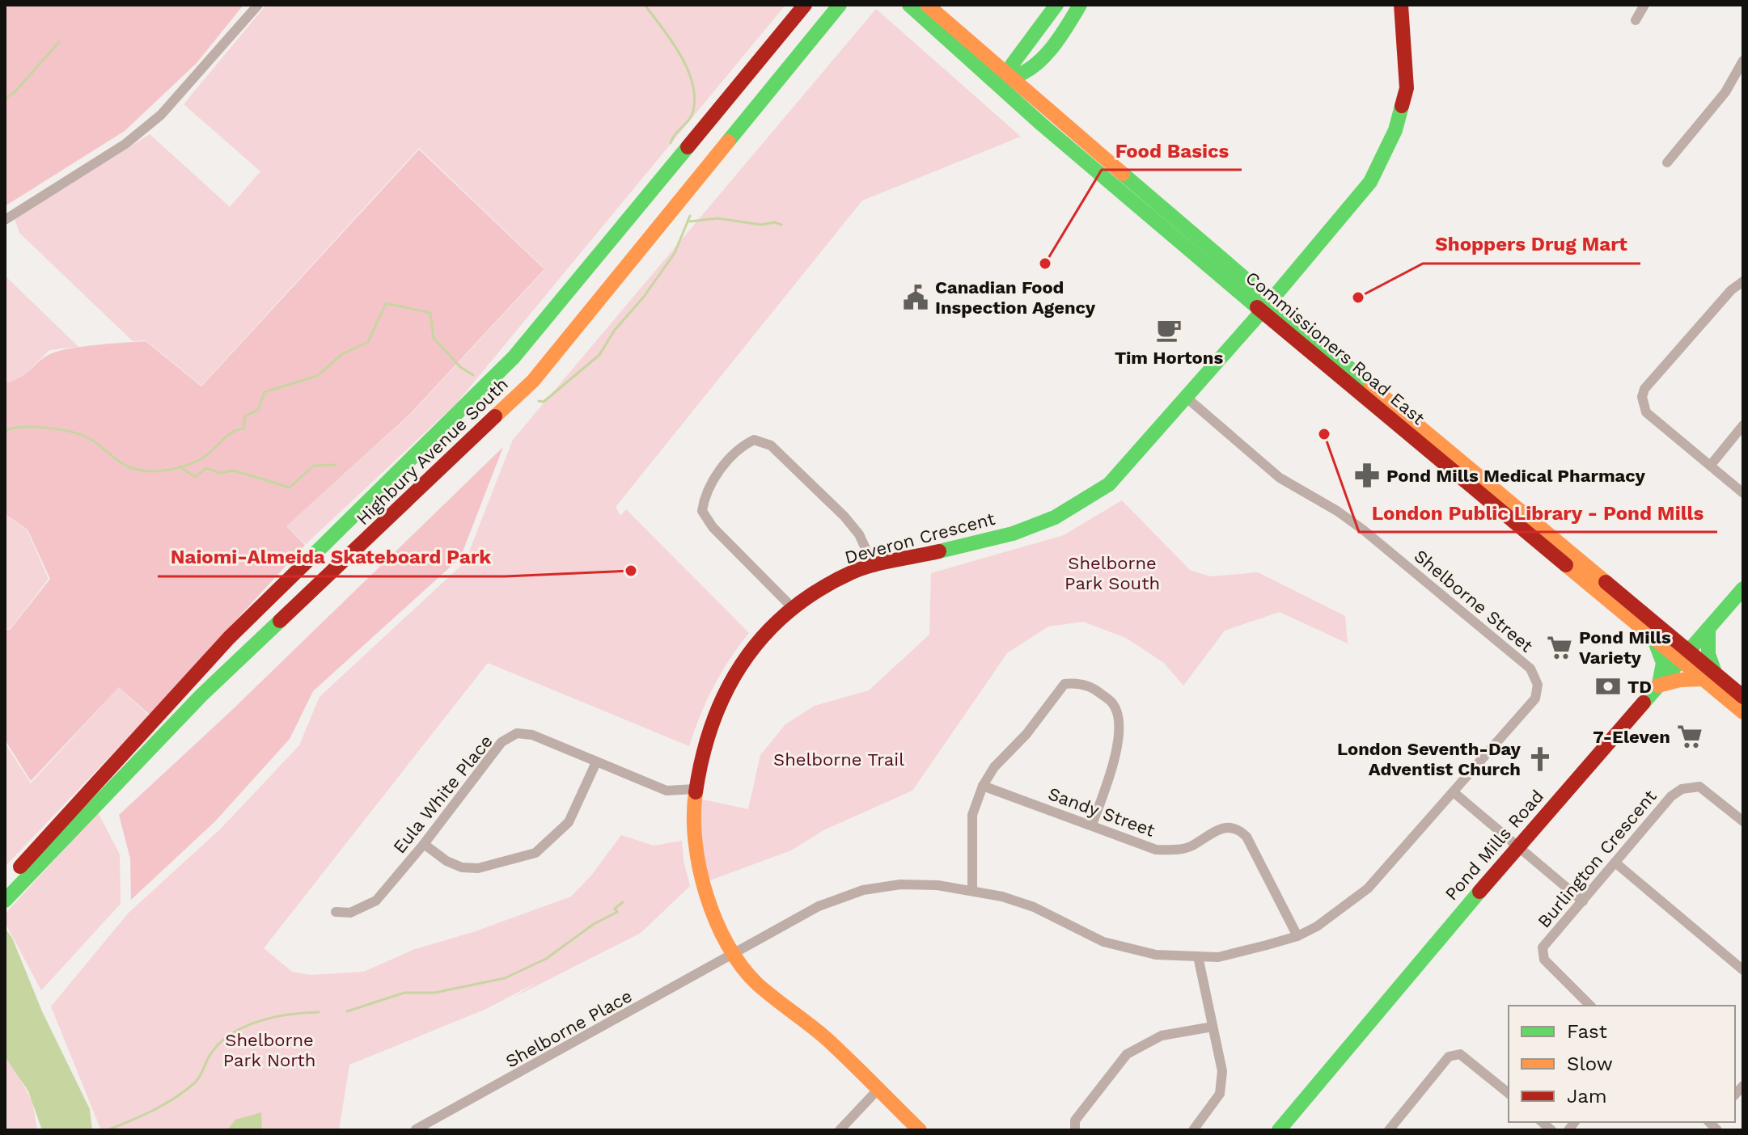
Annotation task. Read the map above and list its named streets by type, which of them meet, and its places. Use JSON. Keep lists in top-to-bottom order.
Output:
{
  "streets": {
    "main road": [
      "Commissioners Road East",
      "Highbury Avenue South",
      "Deveron Crescent",
      "Pond Mills Road"
    ],
    "street": [
      "Shelborne Street",
      "Eula White Place",
      "Sandy Street",
      "Burlington Crescent",
      "Shelborne Place"
    ]
  },
  "crossings": [
    ["Commissioners Road East", "Deveron Crescent"],
    ["Commissioners Road East", "Pond Mills Road"],
    ["Deveron Crescent", "Shelborne Street"],
    ["Deveron Crescent", "Eula White Place"],
    ["Deveron Crescent", "Shelborne Place"],
    ["Shelborne Street", "Sandy Street"],
    ["Shelborne Street", "Shelborne Place"]
  ],
  "parks": ["Shelborne Park South", "Shelborne Trail", "Shelborne Park North"],
  "places": {
    "other": [
      "Food Basics",
      "Shoppers Drug Mart",
      "London Public Library - Pond Mills",
      "Naiomi-Almeida Skateboard Park"
    ],
    "public building": ["Canadian Food Inspection Agency"],
    "cafe": ["Tim Hortons"],
    "pharmacy": ["Pond Mills Medical Pharmacy"],
    "supermarket": ["Pond Mills Variety", "7-Eleven"],
    "bank": ["TD"],
    "church": ["London Seventh-Day Adventist Church"]
  },
  "legend": ["Fast", "Slow", "Jam"]
}
